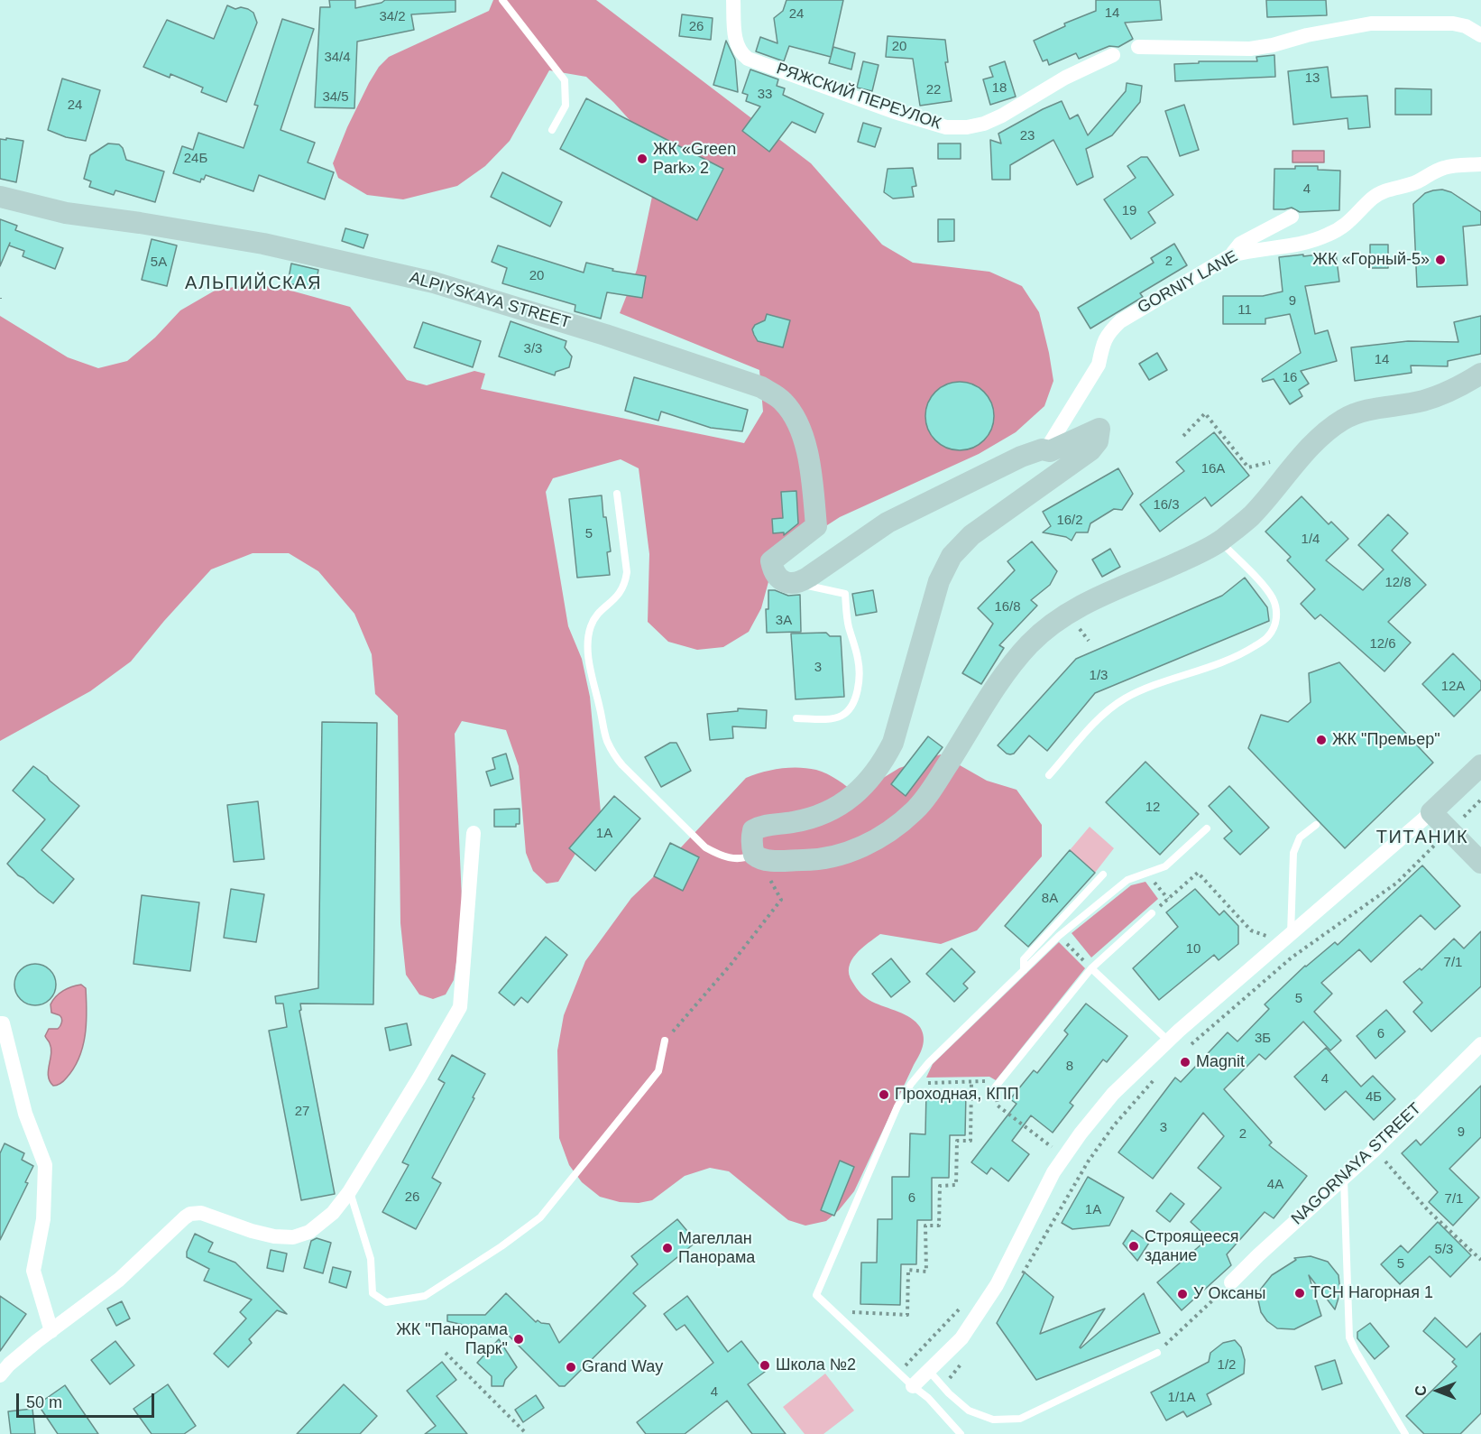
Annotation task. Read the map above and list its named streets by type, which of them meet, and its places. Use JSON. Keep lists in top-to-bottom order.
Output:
{
  "streets": {
    "street": [
      "РЯЖСКИЙ ПЕРЕУЛОК",
      "GORNIY LANE",
      "ALPIYSKAYA STREET",
      "NAGORNAYA STREET"
    ]
  },
  "districts": ["АЛЬПИЙСКАЯ", "ТИТАНИК"],
  "places": [
    "ЖК «Green Park» 2",
    "ЖК «Горный-5»",
    "ЖК \"Премьер\"",
    "Magnit",
    "Проходная, КПП",
    "Строящееся здание",
    "Магеллан Панорама",
    "ТСН Нагорная 1",
    "У Оксаны",
    "ЖК \"Панорама Парк\"",
    "Школа №2",
    "Grand Way"
  ],
  "house_numbers": [
    "14",
    "24",
    "34/2",
    "26",
    "20",
    "34/4",
    "13",
    "18",
    "22",
    "33",
    "34/5",
    "24",
    "23",
    "24Б",
    "4",
    "19",
    "2",
    "5А",
    "20",
    "9",
    "11",
    "3/3",
    "14",
    "16",
    "16А",
    "16/3",
    "16/2",
    "5",
    "1/4",
    "12/8",
    "16/8",
    "3А",
    "12/6",
    "3",
    "1/3",
    "12А",
    "12",
    "1А",
    "8А",
    "10",
    "7/1",
    "5",
    "6",
    "3Б",
    "8",
    "4",
    "4Б",
    "27",
    "3",
    "9",
    "2",
    "4А",
    "26",
    "6",
    "7/1",
    "1А",
    "5/3",
    "5",
    "1/2",
    "4",
    "1/1А"
  ],
  "scale_bar": "50 m",
  "north": "left"
}
